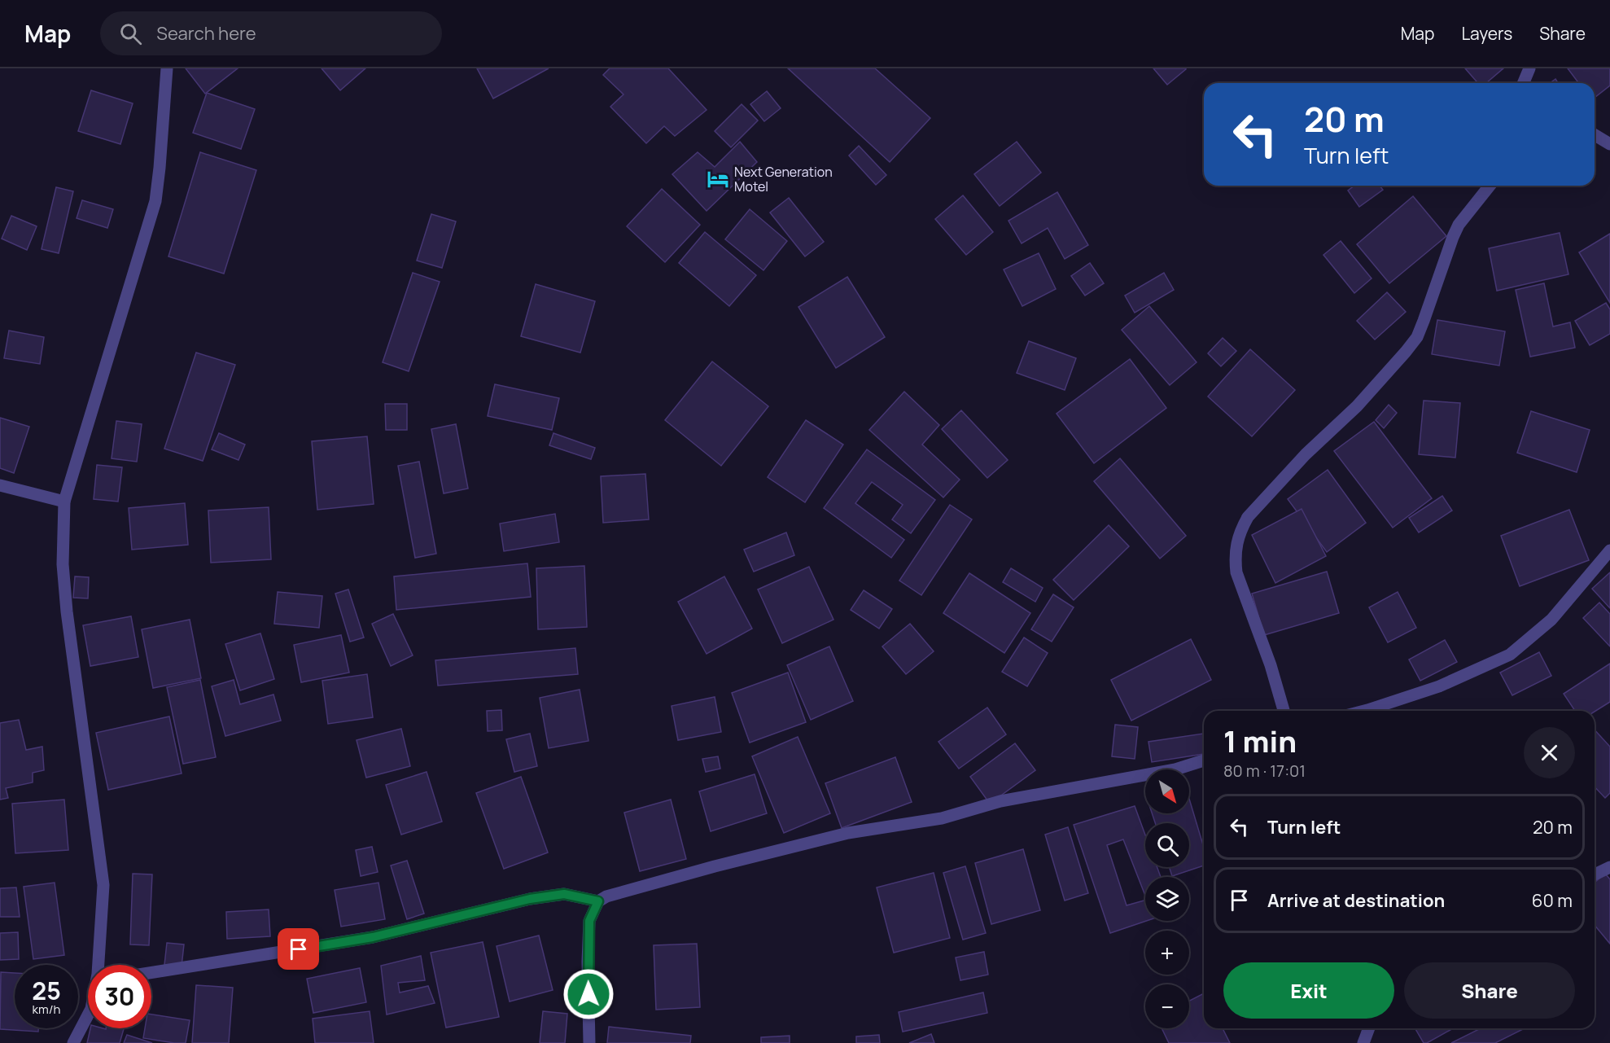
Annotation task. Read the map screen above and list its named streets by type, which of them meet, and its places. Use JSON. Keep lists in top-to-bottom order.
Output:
{
  "places": {
    "hotel": ["Next Generation Motel"]
  },
  "north": "bottom right",
  "page": {
    "header": "Map",
    "search": "Search here",
    "nav": ["Map", "Layers", "Share"],
    "turn": ["20 m", "Turn left"],
    "heading": ["1 min", "80 m · 17:01"],
    "map_buttons": ["+", "−"],
    "list": [
      {
        "name": "Turn left",
        "value": "20 m"
      },
      {
        "name": "Arrive at destination",
        "value": "60 m"
      }
    ],
    "buttons": ["Exit", "Share"],
    "speed": "25 km/h",
    "limit": "30"
  }
}
